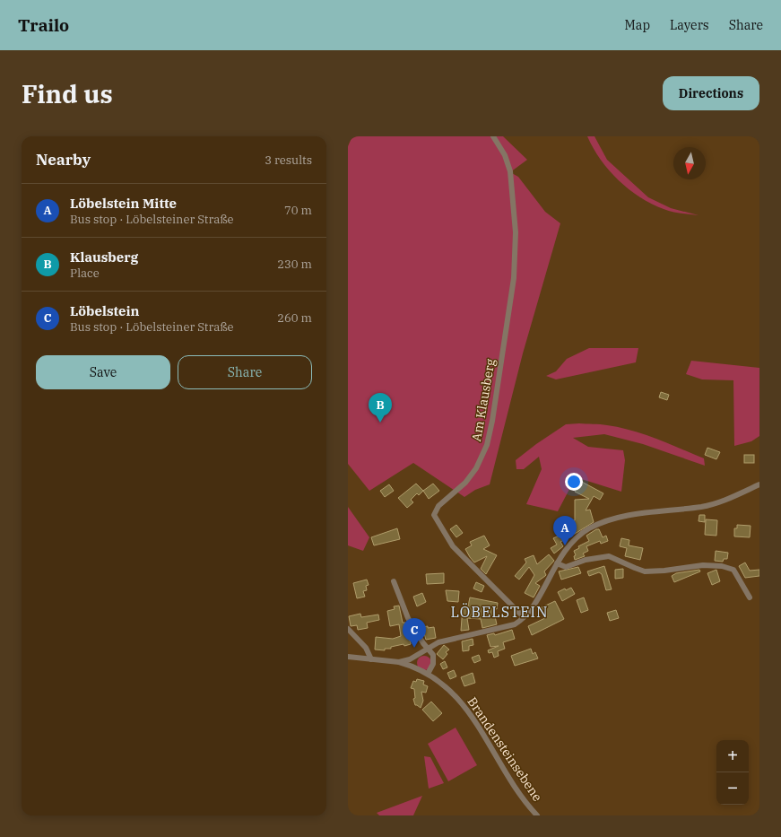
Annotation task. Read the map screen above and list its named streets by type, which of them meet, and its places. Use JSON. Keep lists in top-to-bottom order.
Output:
{
  "streets": {
    "street": ["Am Klausberg", "Brandensteinsebene"]
  },
  "districts": ["LÖBELSTEIN"],
  "north": "bottom",
  "page": {
    "header": "Trailo",
    "nav": ["Map", "Layers", "Share"],
    "buttons": [
      "Directions",
      ["Save", "Share"]
    ],
    "title": "Find us",
    "heading": ["Nearby", "3 results"],
    "list": [
      {
        "mark": "A",
        "name": "Löbelstein Mitte",
        "note": "Bus stop · Löbelsteiner Straße",
        "value": "70 m"
      },
      {
        "mark": "B",
        "name": "Klausberg",
        "note": "Place",
        "value": "230 m"
      },
      {
        "mark": "C",
        "name": "Löbelstein",
        "note": "Bus stop · Löbelsteiner Straße",
        "value": "260 m"
      }
    ],
    "pins": ["B", "A", "C"],
    "map_buttons": ["+", "−"]
  }
}
